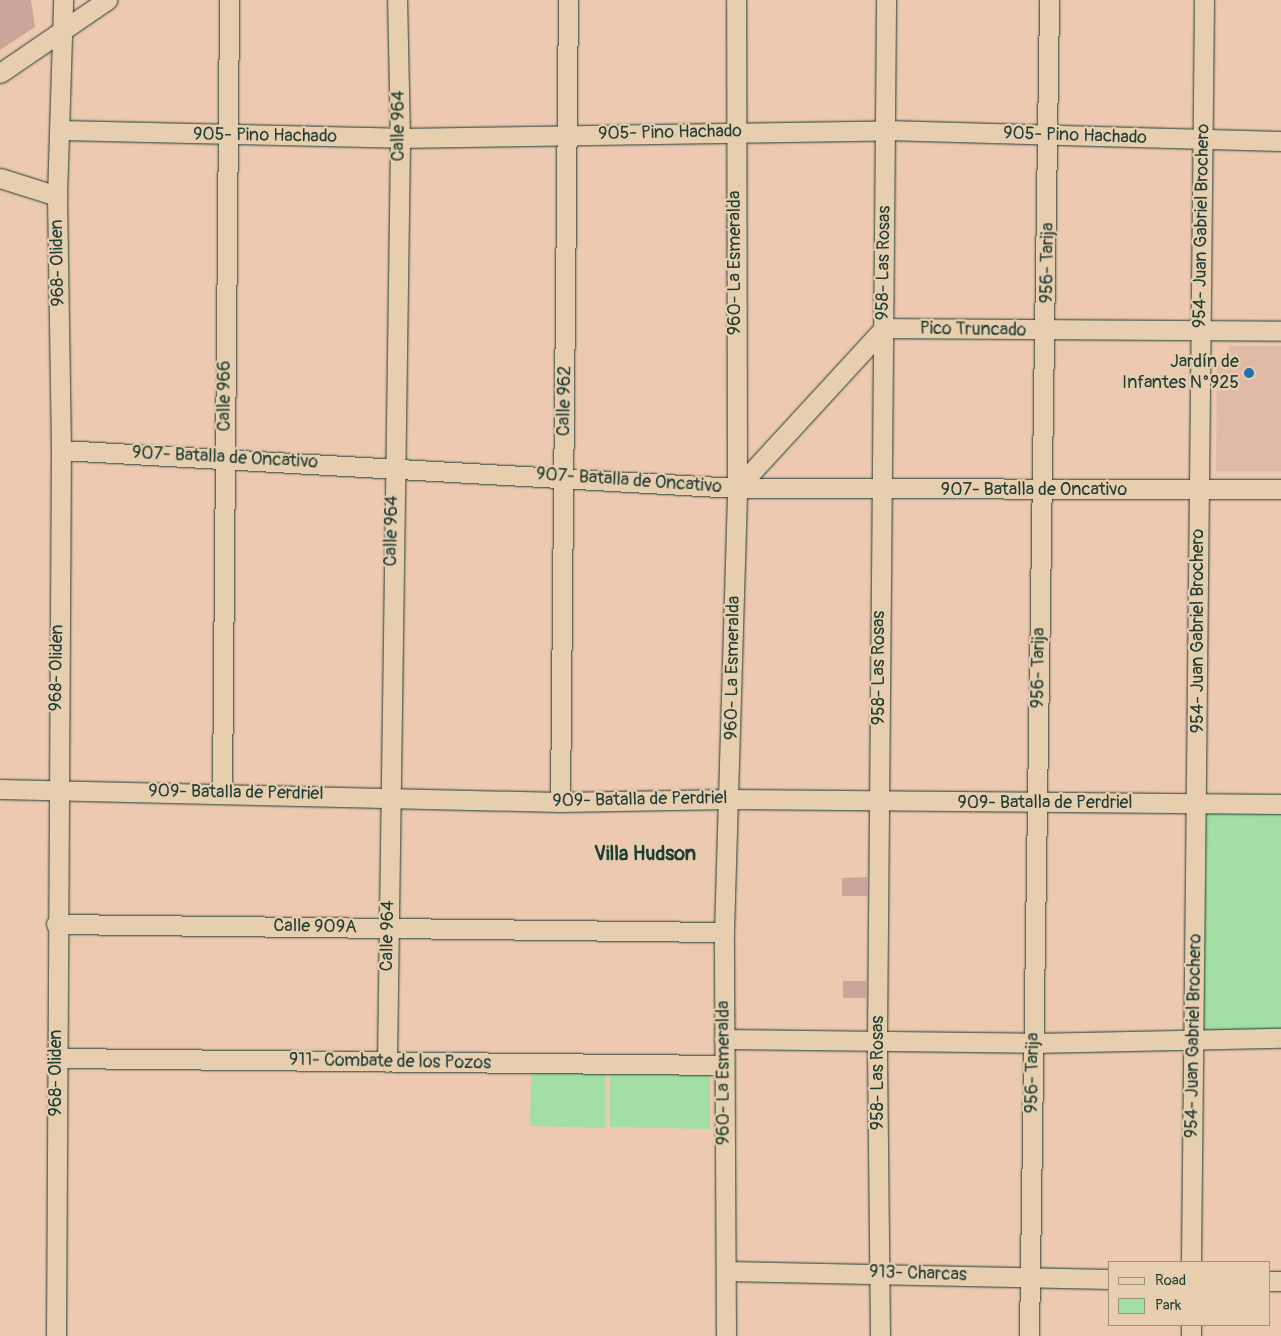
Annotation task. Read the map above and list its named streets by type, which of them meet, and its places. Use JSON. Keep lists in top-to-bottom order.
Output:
{
  "streets": {
    "street": [
      "Calle 964",
      "905- Pino Hachado",
      "954- Juan Gabriel Brochero",
      "968- Oliden",
      "960- La Esmeralda",
      "958- Las Rosas",
      "956- Tarija",
      "Pico Truncado",
      "Calle 966",
      "Calle 962",
      "907- Batalla de Oncativo",
      "909- Batalla de Perdriel",
      "Calle 909A",
      "911- Combate de los Pozos",
      "913- Charcas"
    ]
  },
  "crossings": [
    ["Calle 964", "905- Pino Hachado"],
    ["Calle 964", "907- Batalla de Oncativo"],
    ["Calle 964", "909- Batalla de Perdriel"],
    ["Calle 964", "Calle 909A"],
    ["Calle 964", "911- Combate de los Pozos"],
    ["905- Pino Hachado", "954- Juan Gabriel Brochero"],
    ["905- Pino Hachado", "968- Oliden"],
    ["905- Pino Hachado", "960- La Esmeralda"],
    ["905- Pino Hachado", "958- Las Rosas"],
    ["905- Pino Hachado", "956- Tarija"],
    ["905- Pino Hachado", "Calle 966"],
    ["905- Pino Hachado", "Calle 962"],
    ["954- Juan Gabriel Brochero", "Pico Truncado"],
    ["954- Juan Gabriel Brochero", "907- Batalla de Oncativo"],
    ["954- Juan Gabriel Brochero", "909- Batalla de Perdriel"],
    ["968- Oliden", "907- Batalla de Oncativo"],
    ["968- Oliden", "909- Batalla de Perdriel"],
    ["968- Oliden", "Calle 909A"],
    ["968- Oliden", "911- Combate de los Pozos"],
    ["960- La Esmeralda", "907- Batalla de Oncativo"],
    ["960- La Esmeralda", "909- Batalla de Perdriel"],
    ["960- La Esmeralda", "Calle 909A"],
    ["960- La Esmeralda", "911- Combate de los Pozos"],
    ["960- La Esmeralda", "913- Charcas"],
    ["958- Las Rosas", "Pico Truncado"],
    ["958- Las Rosas", "907- Batalla de Oncativo"],
    ["958- Las Rosas", "909- Batalla de Perdriel"],
    ["958- Las Rosas", "913- Charcas"],
    ["956- Tarija", "Pico Truncado"],
    ["956- Tarija", "907- Batalla de Oncativo"],
    ["956- Tarija", "909- Batalla de Perdriel"],
    ["956- Tarija", "913- Charcas"],
    ["Calle 966", "907- Batalla de Oncativo"],
    ["Calle 966", "909- Batalla de Perdriel"],
    ["Calle 962", "907- Batalla de Oncativo"],
    ["Calle 962", "909- Batalla de Perdriel"]
  ],
  "districts": ["Villa Hudson"],
  "places": ["Jardín de Infantes N°925"],
  "legend": ["Road", "Park"]
}
